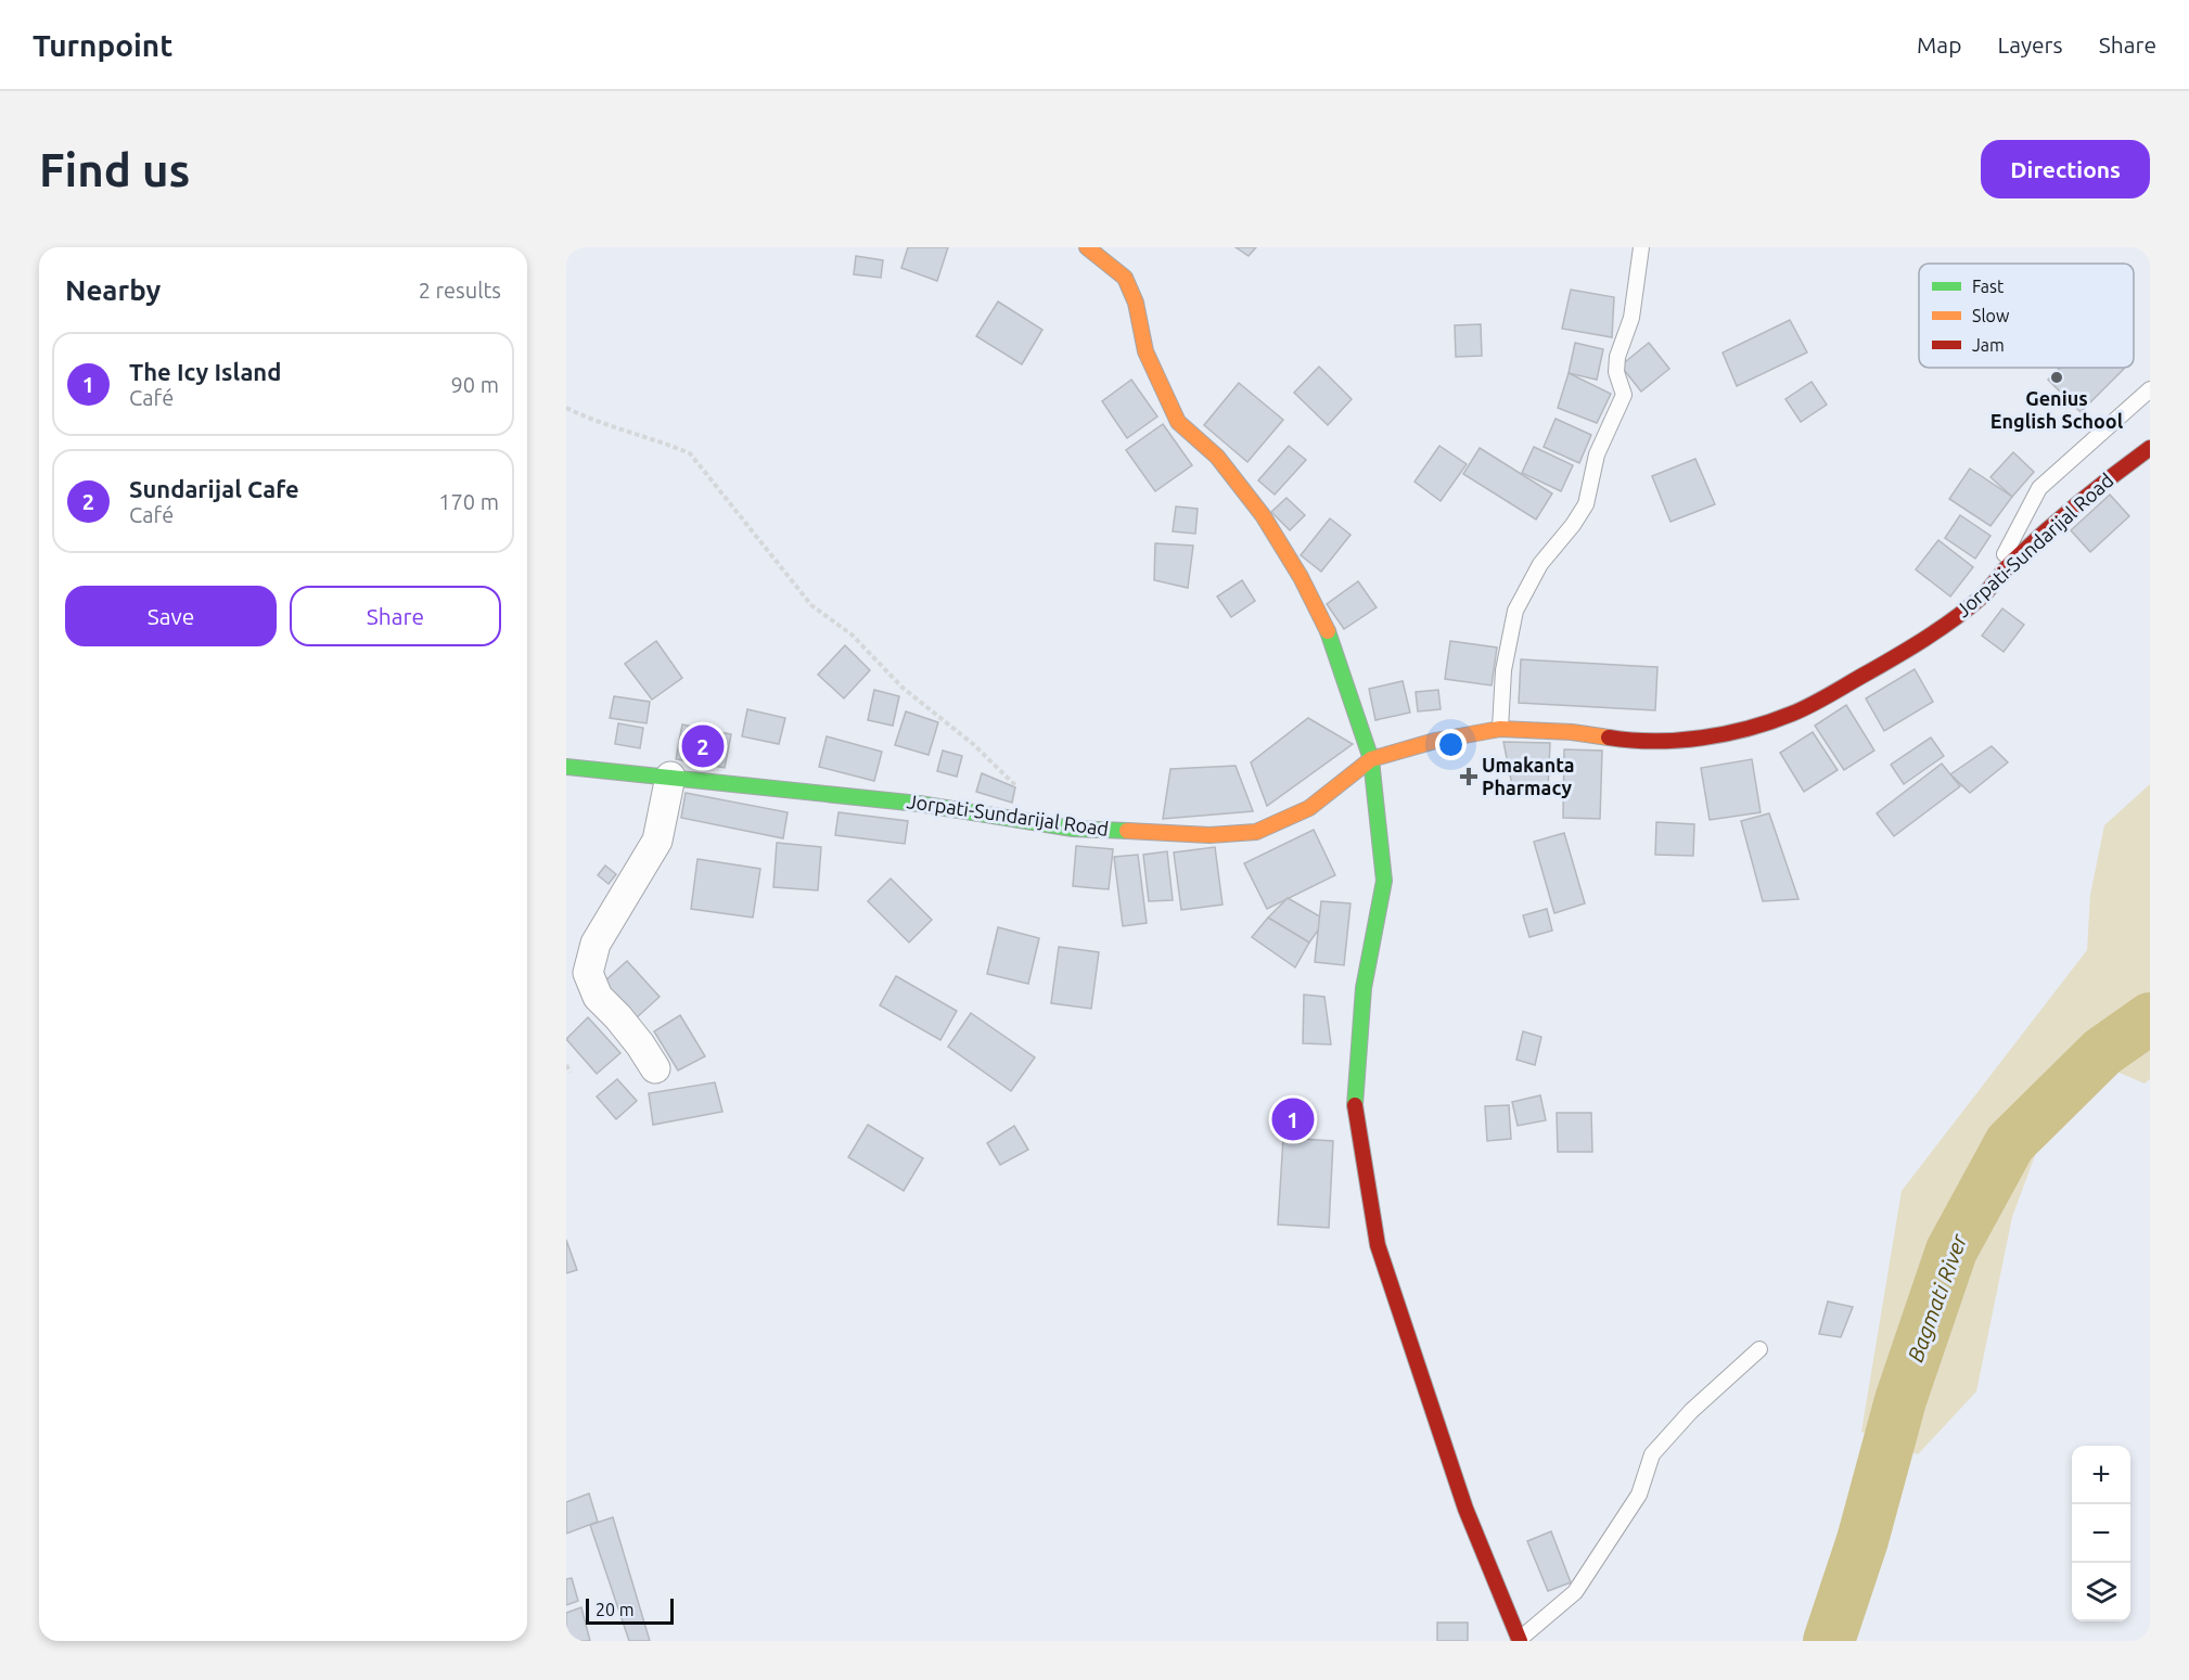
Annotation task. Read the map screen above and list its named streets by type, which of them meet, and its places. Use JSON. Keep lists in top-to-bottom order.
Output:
{
  "streets": {
    "main road": ["Jorpati-Sundarijal Road"]
  },
  "water": ["Bagmati River"],
  "places": {
    "other": ["Genius English School"],
    "health": ["Umakanta Pharmacy"]
  },
  "legend": ["Fast", "Slow", "Jam"],
  "scale_bar": "20 m",
  "page": {
    "header": "Turnpoint",
    "nav": ["Map", "Layers", "Share"],
    "buttons": [
      "Directions",
      ["Save", "Share"]
    ],
    "title": "Find us",
    "heading": ["Nearby", "2 results"],
    "list": [
      {
        "mark": "1",
        "name": "The Icy Island",
        "note": "Café",
        "value": "90 m"
      },
      {
        "mark": "2",
        "name": "Sundarijal Cafe",
        "note": "Café",
        "value": "170 m"
      }
    ],
    "pins": ["2", "1"],
    "map_buttons": ["+", "−"],
    "scale": "20 m"
  }
}
